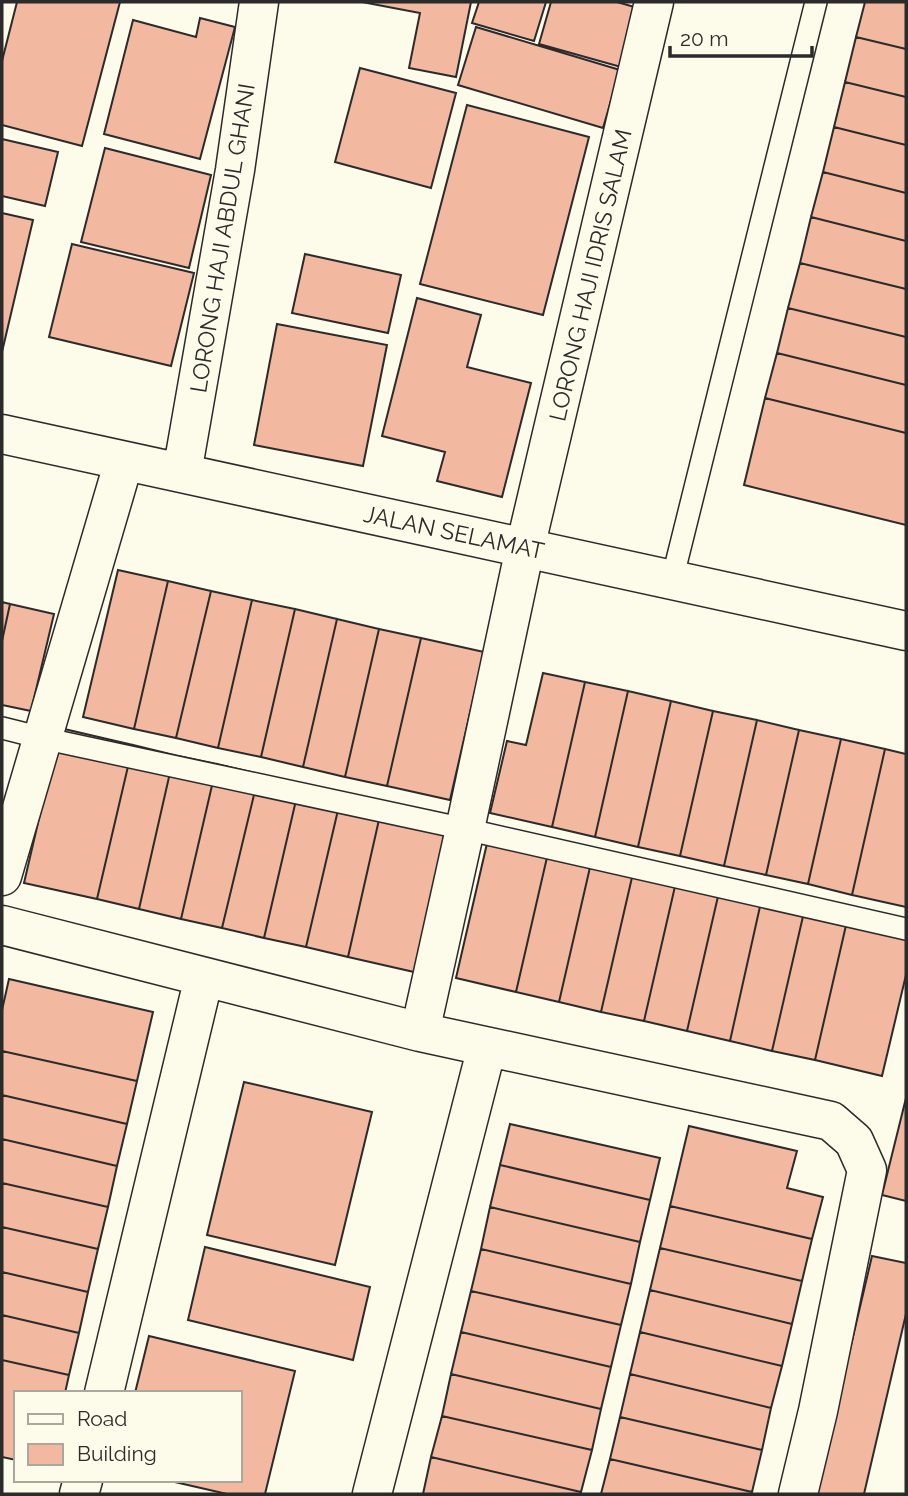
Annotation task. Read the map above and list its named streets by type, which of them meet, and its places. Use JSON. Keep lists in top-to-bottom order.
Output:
{
  "streets": {
    "street": ["LORONG HAJI ABDUL GHANI", "LORONG HAJI IDRIS SALAM", "JALAN SELAMAT"]
  },
  "crossings": [
    ["LORONG HAJI ABDUL GHANI", "JALAN SELAMAT"],
    ["LORONG HAJI IDRIS SALAM", "JALAN SELAMAT"]
  ],
  "legend": ["Road", "Building"],
  "scale_bar": "20 m"
}
